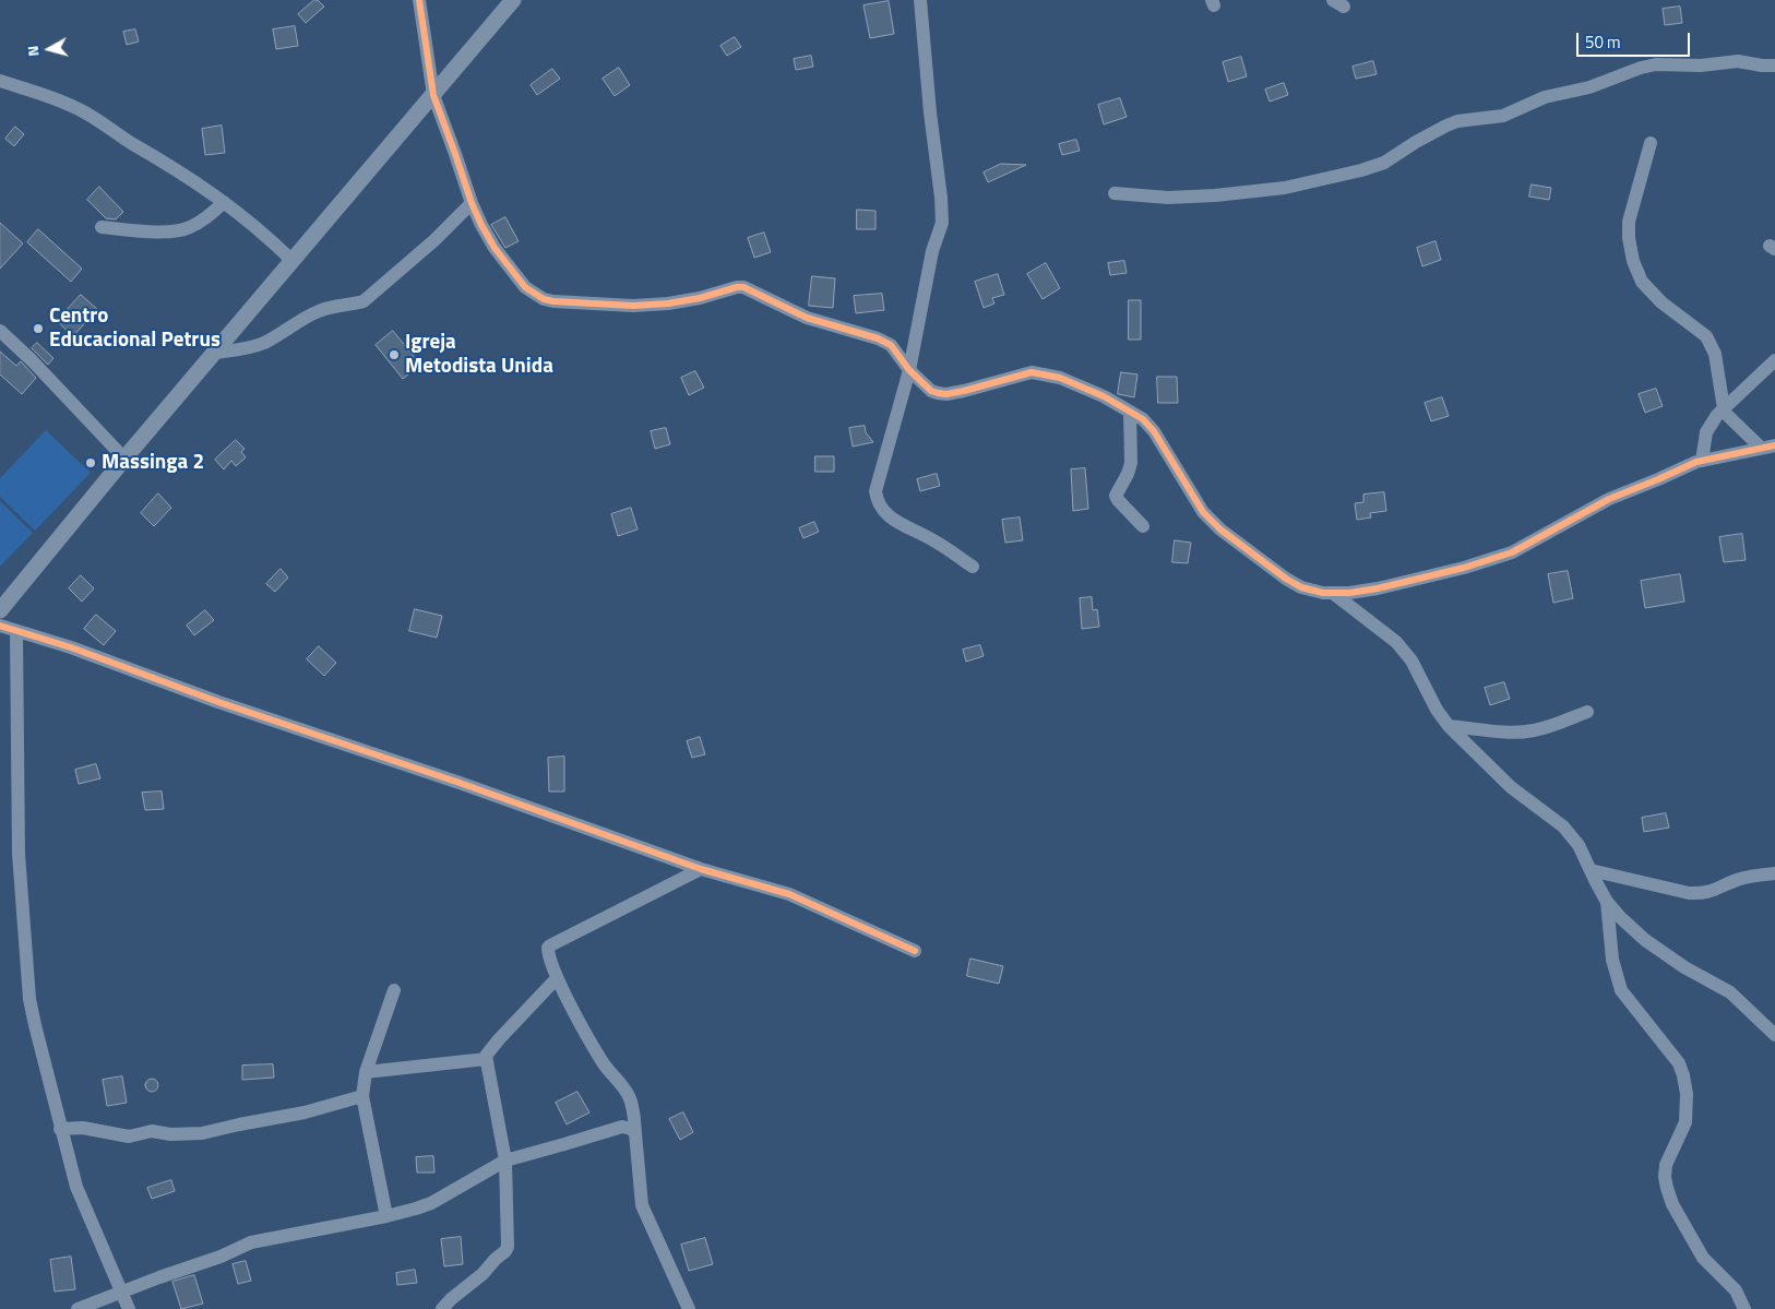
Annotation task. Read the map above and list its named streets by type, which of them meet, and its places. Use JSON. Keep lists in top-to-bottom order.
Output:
{
  "places": ["Centro Educacional Petrus", "Igreja Metodista Unida", "Massinga 2"],
  "scale_bar": "50 m",
  "north": "left"
}
